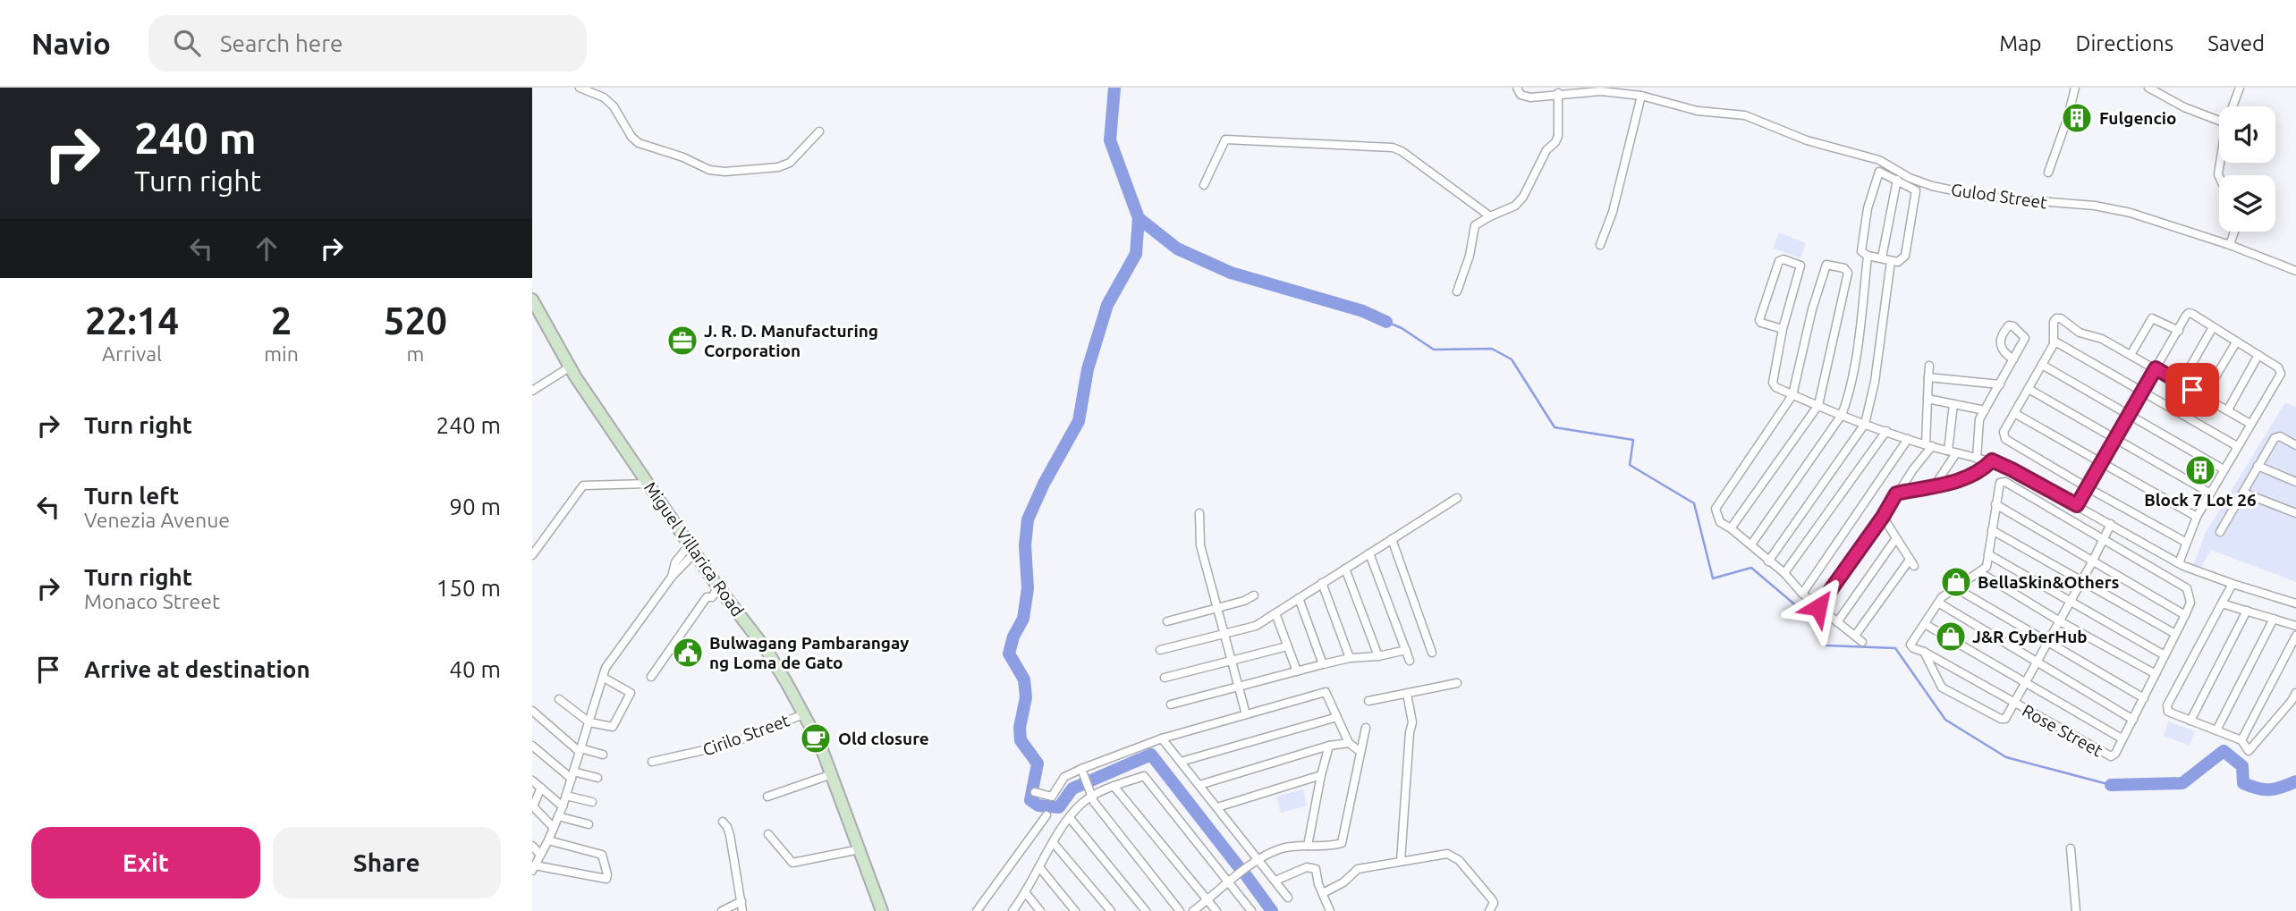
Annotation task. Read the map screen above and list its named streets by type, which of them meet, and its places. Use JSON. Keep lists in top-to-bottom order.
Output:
{
  "streets": {
    "main road": ["Miguel Villarica Road"],
    "street": ["Gulod Street", "Rose Street", "Cirilo Street"]
  },
  "crossings": [
    ["Miguel Villarica Road", "Cirilo Street"]
  ],
  "places": {
    "building": ["Fulgencio", "Block 7 Lot 26"],
    "office": ["J. R. D. Manufacturing Corporation"],
    "shop": ["BellaSkin&Others", "J&R CyberHub"],
    "public building": ["Bulwagang Pambarangay ng Loma de Gato"],
    "cafe": ["Old closure"]
  },
  "page": {
    "header": "Navio",
    "search": "Search here",
    "nav": ["Map", "Directions", "Saved"],
    "turn": ["240 m", "Turn right"],
    "eta": [
      "22:14",
      "Arrival",
      "2",
      "min",
      "520",
      "m"
    ],
    "list": [
      {
        "name": "Turn right",
        "value": "240 m"
      },
      {
        "name": "Turn left",
        "note": "Venezia Avenue",
        "value": "90 m"
      },
      {
        "name": "Turn right",
        "note": "Monaco Street",
        "value": "150 m"
      },
      {
        "name": "Arrive at destination",
        "value": "40 m"
      }
    ],
    "buttons": ["Exit", "Share"]
  }
}
